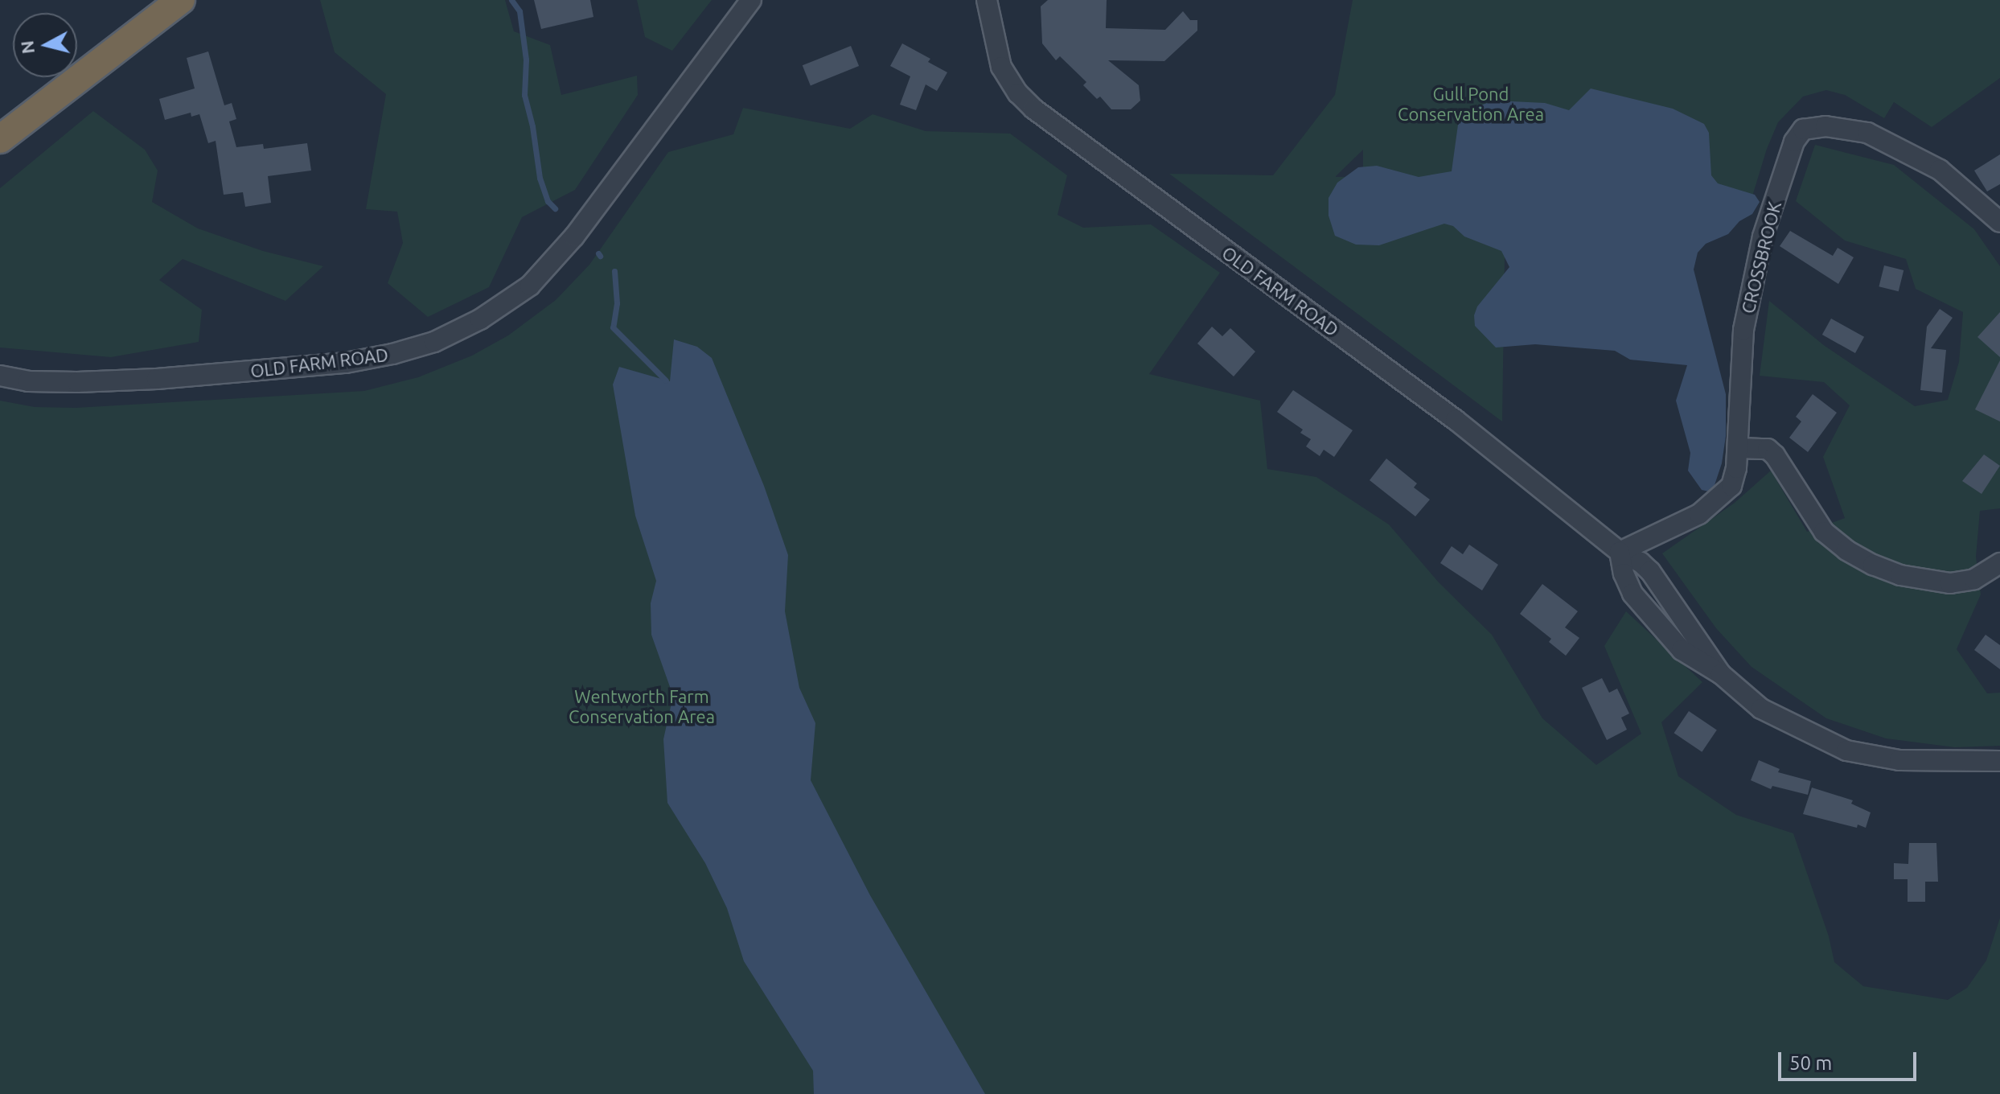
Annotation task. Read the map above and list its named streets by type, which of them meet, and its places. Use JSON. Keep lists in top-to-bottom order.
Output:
{
  "streets": {
    "street": ["CROSSBROOK", "OLD FARM ROAD"]
  },
  "crossings": [
    ["CROSSBROOK", "OLD FARM ROAD"]
  ],
  "parks": ["Gull Pond Conservation Area", "Wentworth Farm Conservation Area"],
  "scale_bar": "50 m",
  "north": "left"
}
